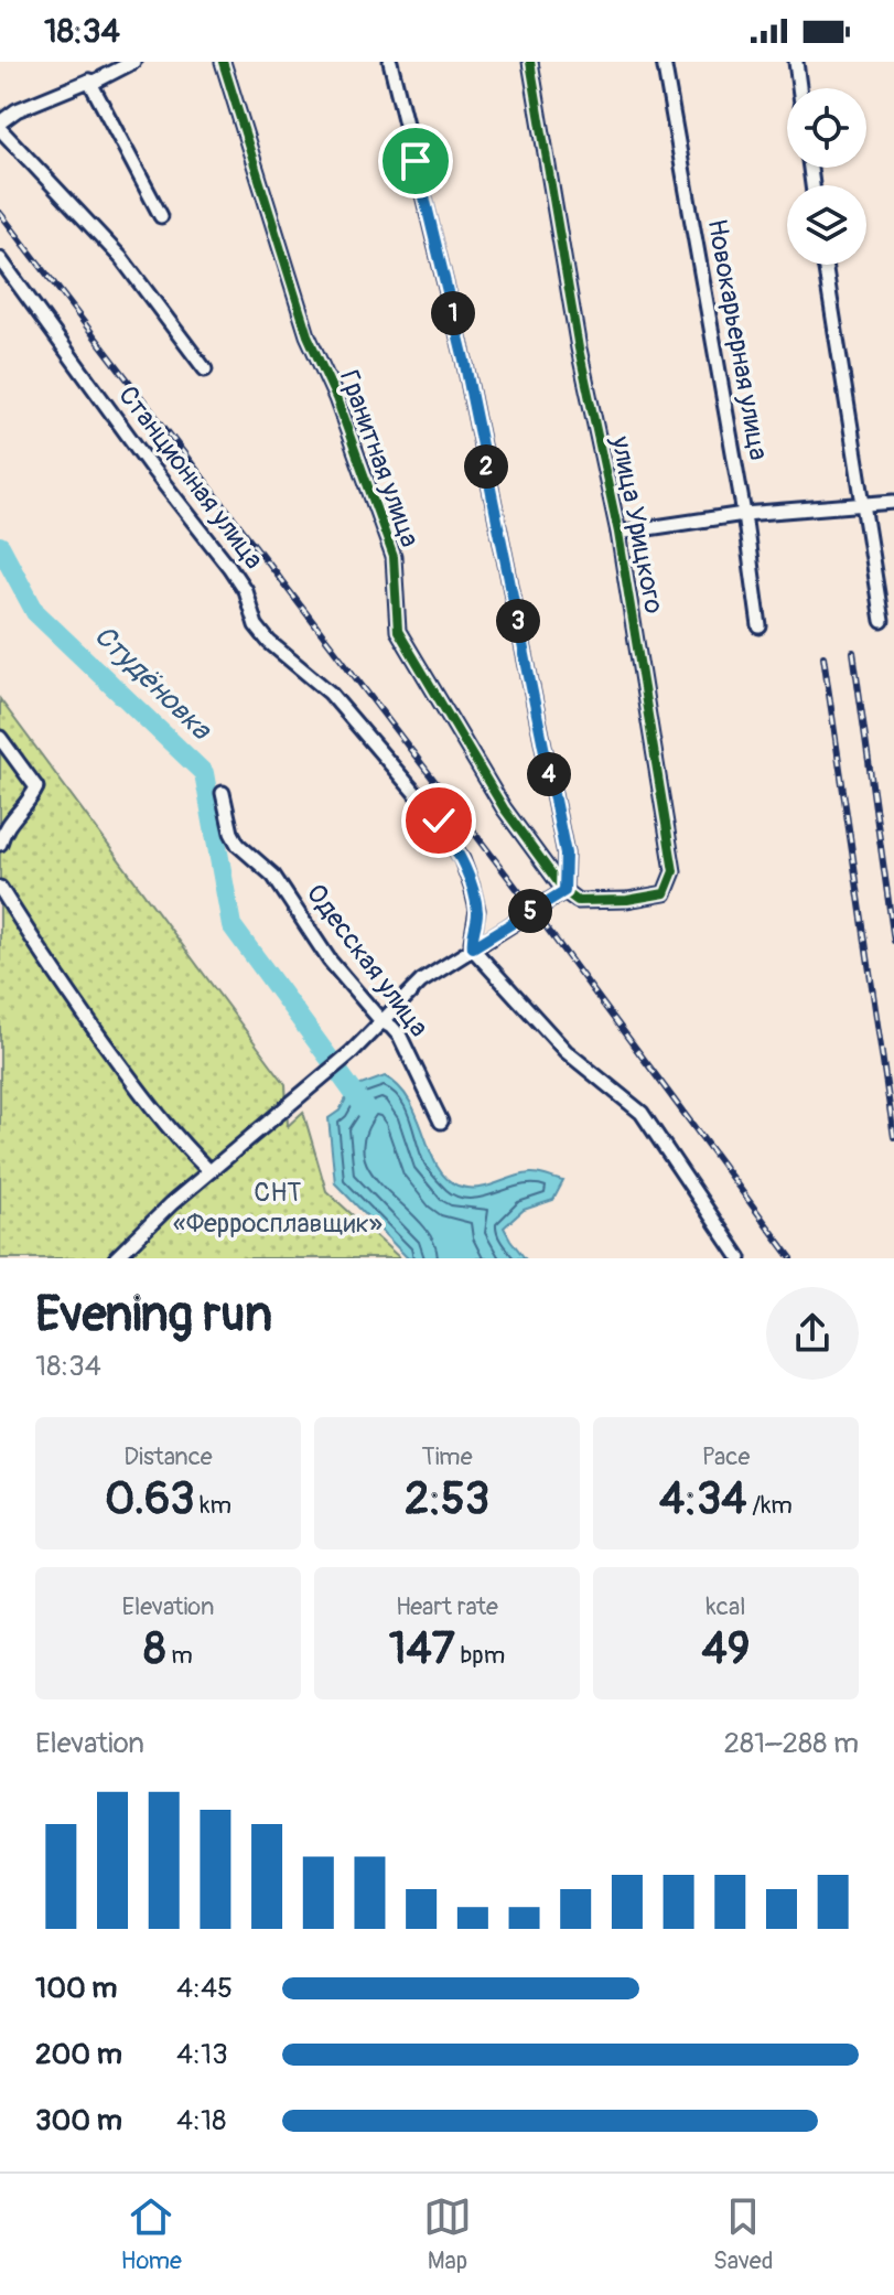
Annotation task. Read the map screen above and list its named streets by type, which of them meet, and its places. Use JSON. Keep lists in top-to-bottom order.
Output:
{
  "streets": {
    "street": [
      "Новокарьерная улица",
      "Гранитная улица",
      "Станционная улица",
      "улица Урицкого",
      "Одесская улица"
    ]
  },
  "crossings": [
    ["Гранитная улица", "улица Урицкого"]
  ],
  "water": ["Студёновка"],
  "parks": ["СНТ «Ферросплавщик»"],
  "page": {
    "status": "18:34",
    "pins": [
      "1",
      "2",
      "3",
      "4",
      "5"
    ],
    "heading": ["Evening run", "18:34"],
    "stats": [
      ["Distance", "0.63 km"],
      ["Time", "2:53"],
      ["Pace", "4:34 /km"],
      ["Elevation", "8 m"],
      ["Heart rate", "147 bpm"],
      ["kcal", "49"]
    ],
    "chart": ["Elevation", "281–288 m"],
    "list": [
      {
        "name": "100 m",
        "note": "4:45"
      },
      {
        "name": "200 m",
        "note": "4:13"
      },
      {
        "name": "300 m",
        "note": "4:18"
      }
    ],
    "tabs": ["Home", "Map", "Saved"]
  }
}
